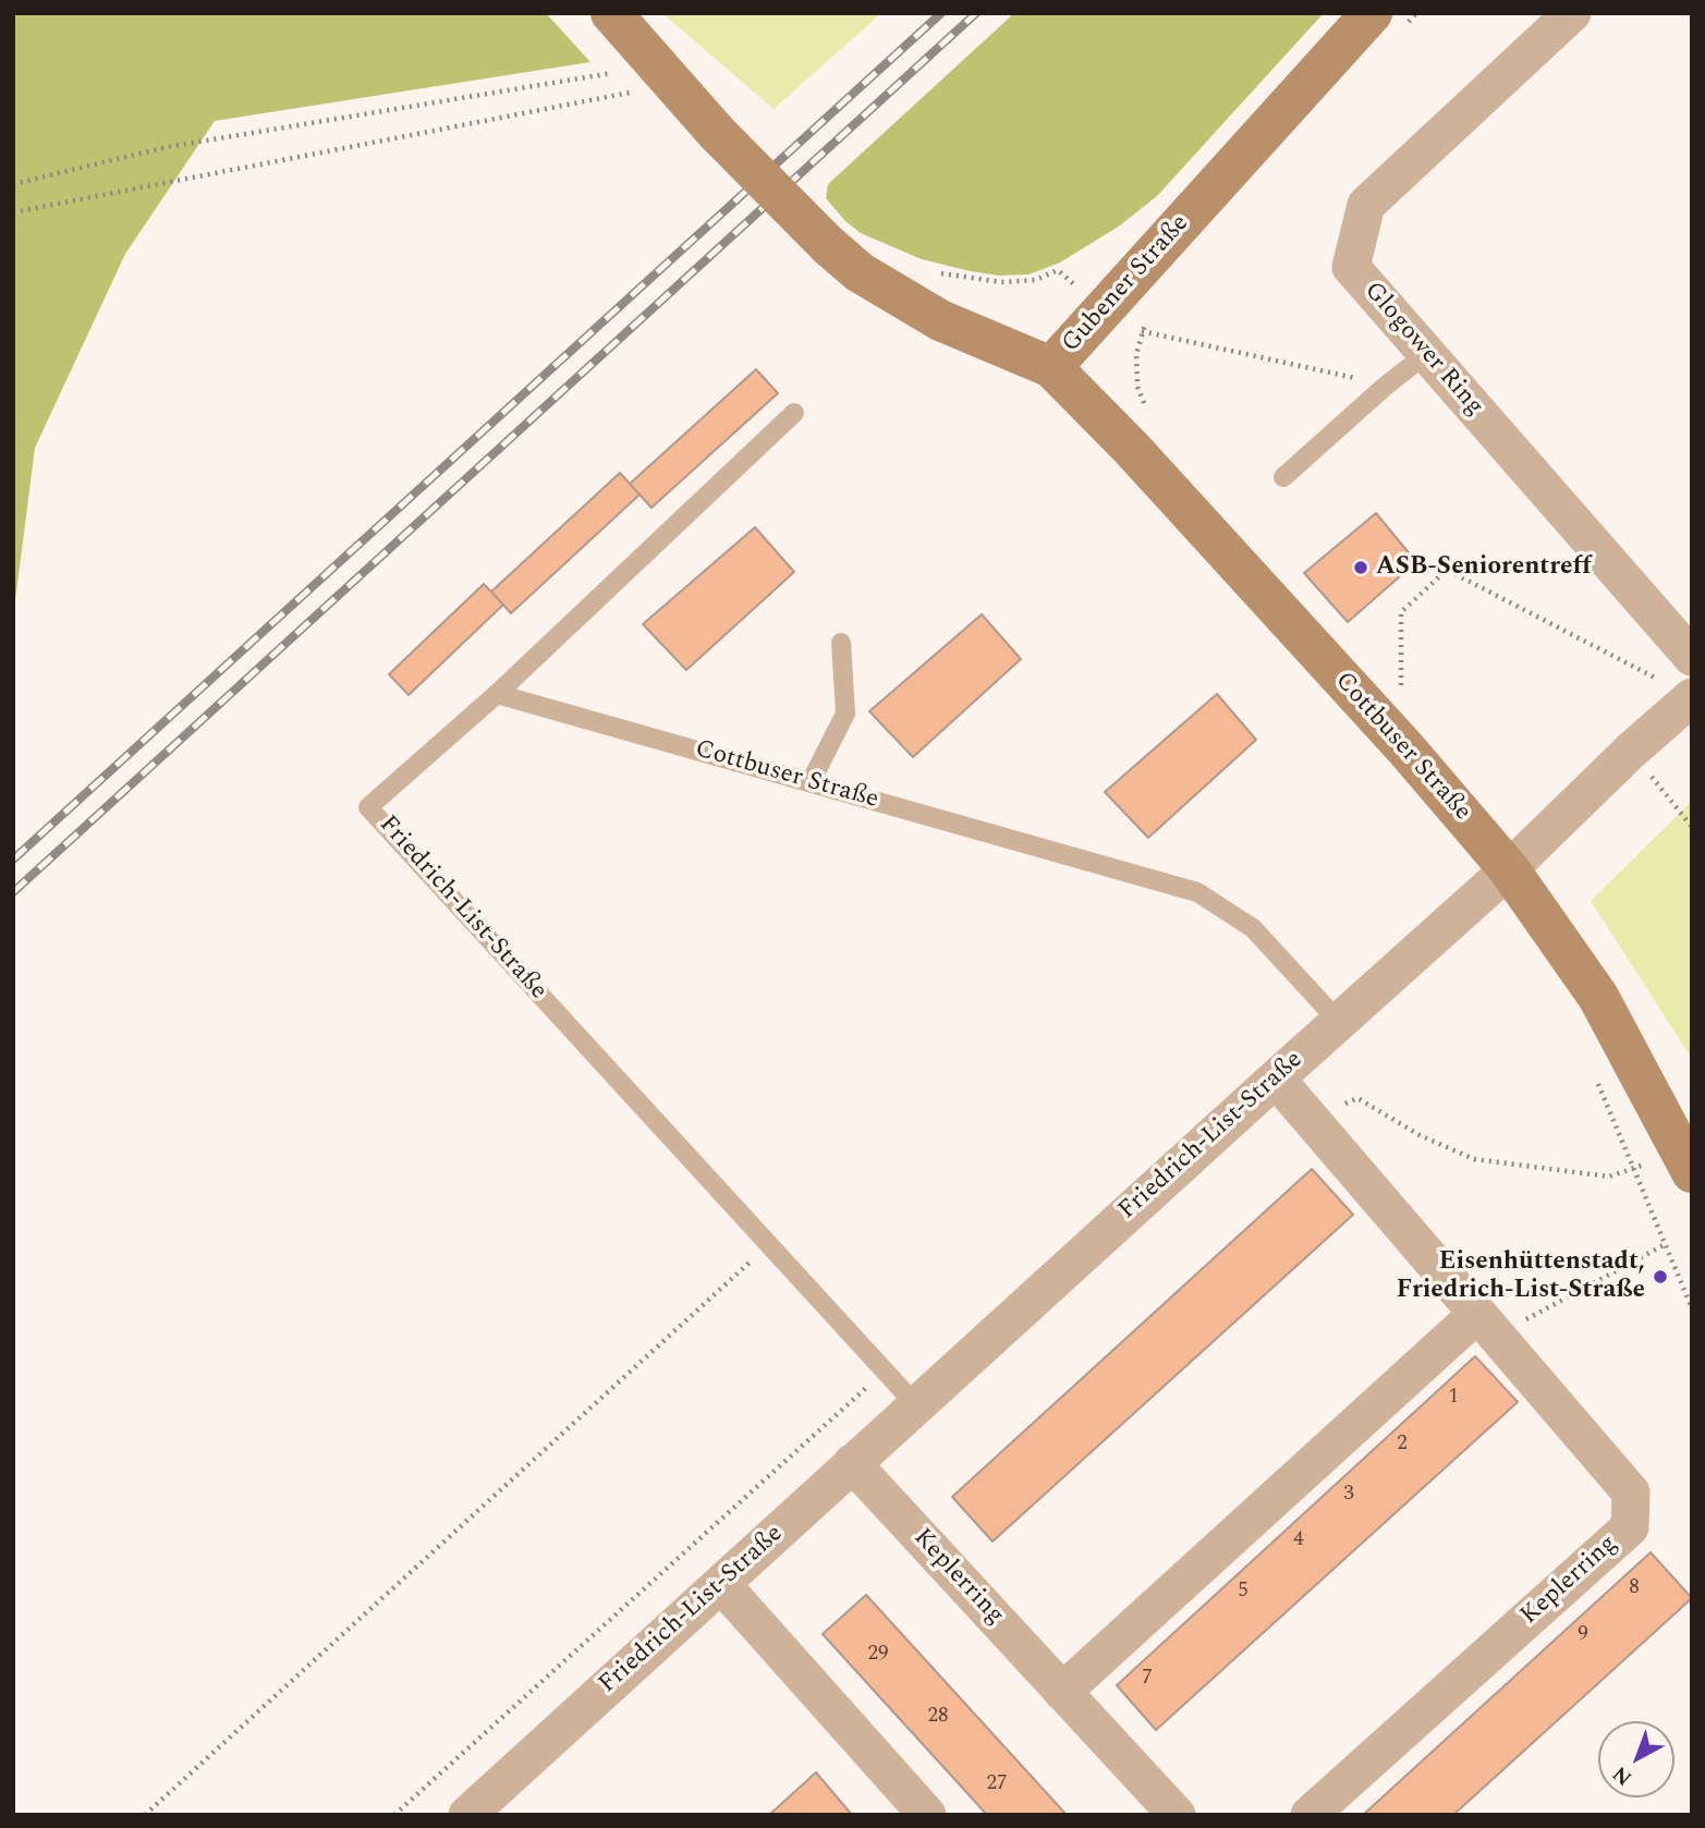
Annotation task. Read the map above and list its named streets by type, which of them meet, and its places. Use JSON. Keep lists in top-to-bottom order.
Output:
{
  "streets": {
    "main road": ["Gubener Straße", "Cottbuser Straße"],
    "street": ["Glogower Ring", "Friedrich-List-Straße", "Keplerring"]
  },
  "crossings": [
    ["Gubener Straße", "Cottbuser Straße"],
    ["Cottbuser Straße", "Friedrich-List-Straße"],
    ["Friedrich-List-Straße", "Keplerring"]
  ],
  "places": ["ASB-Seniorentreff", "Eisenhüttenstadt, Friedrich-List-Straße"],
  "house_numbers": [
    "1",
    "2",
    "3",
    "4",
    "8",
    "5",
    "9",
    "29",
    "7",
    "28",
    "27"
  ],
  "north": "bottom left"
}
